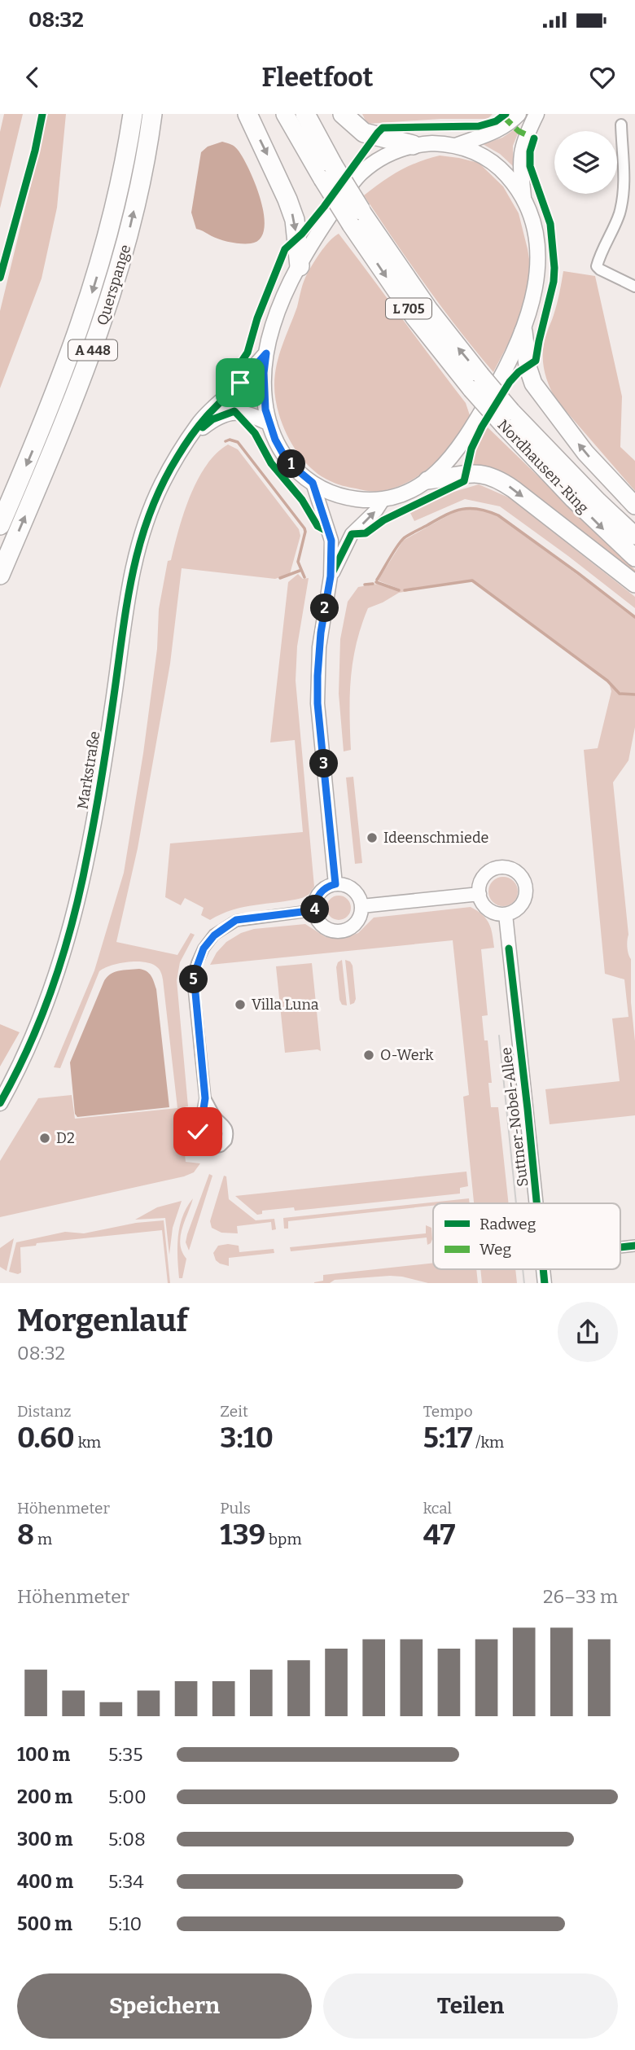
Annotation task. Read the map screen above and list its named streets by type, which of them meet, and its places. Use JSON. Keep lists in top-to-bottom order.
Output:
{
  "streets": {
    "highway": [
      "Querspange",
      "L 705",
      "A 448",
      "Nordhausen-Ring"
    ],
    "main road": ["Markstraße"],
    "street": ["Suttner-Nobel-Allee"]
  },
  "crossings": [
    ["L 705", "Nordhausen-Ring"]
  ],
  "places": [
    "Ideenschmiede",
    "Villa Luna",
    "O-Werk",
    "D2"
  ],
  "legend": ["Radweg", "Weg"],
  "page": {
    "status": "08:32",
    "header": "Fleetfoot",
    "pins": [
      "1",
      "2",
      "3",
      "4",
      "5"
    ],
    "heading": ["Morgenlauf", "08:32"],
    "stats": [
      ["Distanz", "0.60 km"],
      ["Zeit", "3:10"],
      ["Tempo", "5:17 /km"],
      ["Höhenmeter", "8 m"],
      ["Puls", "139 bpm"],
      ["kcal", "47"]
    ],
    "chart": ["Höhenmeter", "26–33 m"],
    "list": [
      {
        "name": "100 m",
        "note": "5:35"
      },
      {
        "name": "200 m",
        "note": "5:00"
      },
      {
        "name": "300 m",
        "note": "5:08"
      },
      {
        "name": "400 m",
        "note": "5:34"
      },
      {
        "name": "500 m",
        "note": "5:10"
      }
    ],
    "buttons": ["Speichern", "Teilen"]
  }
}
